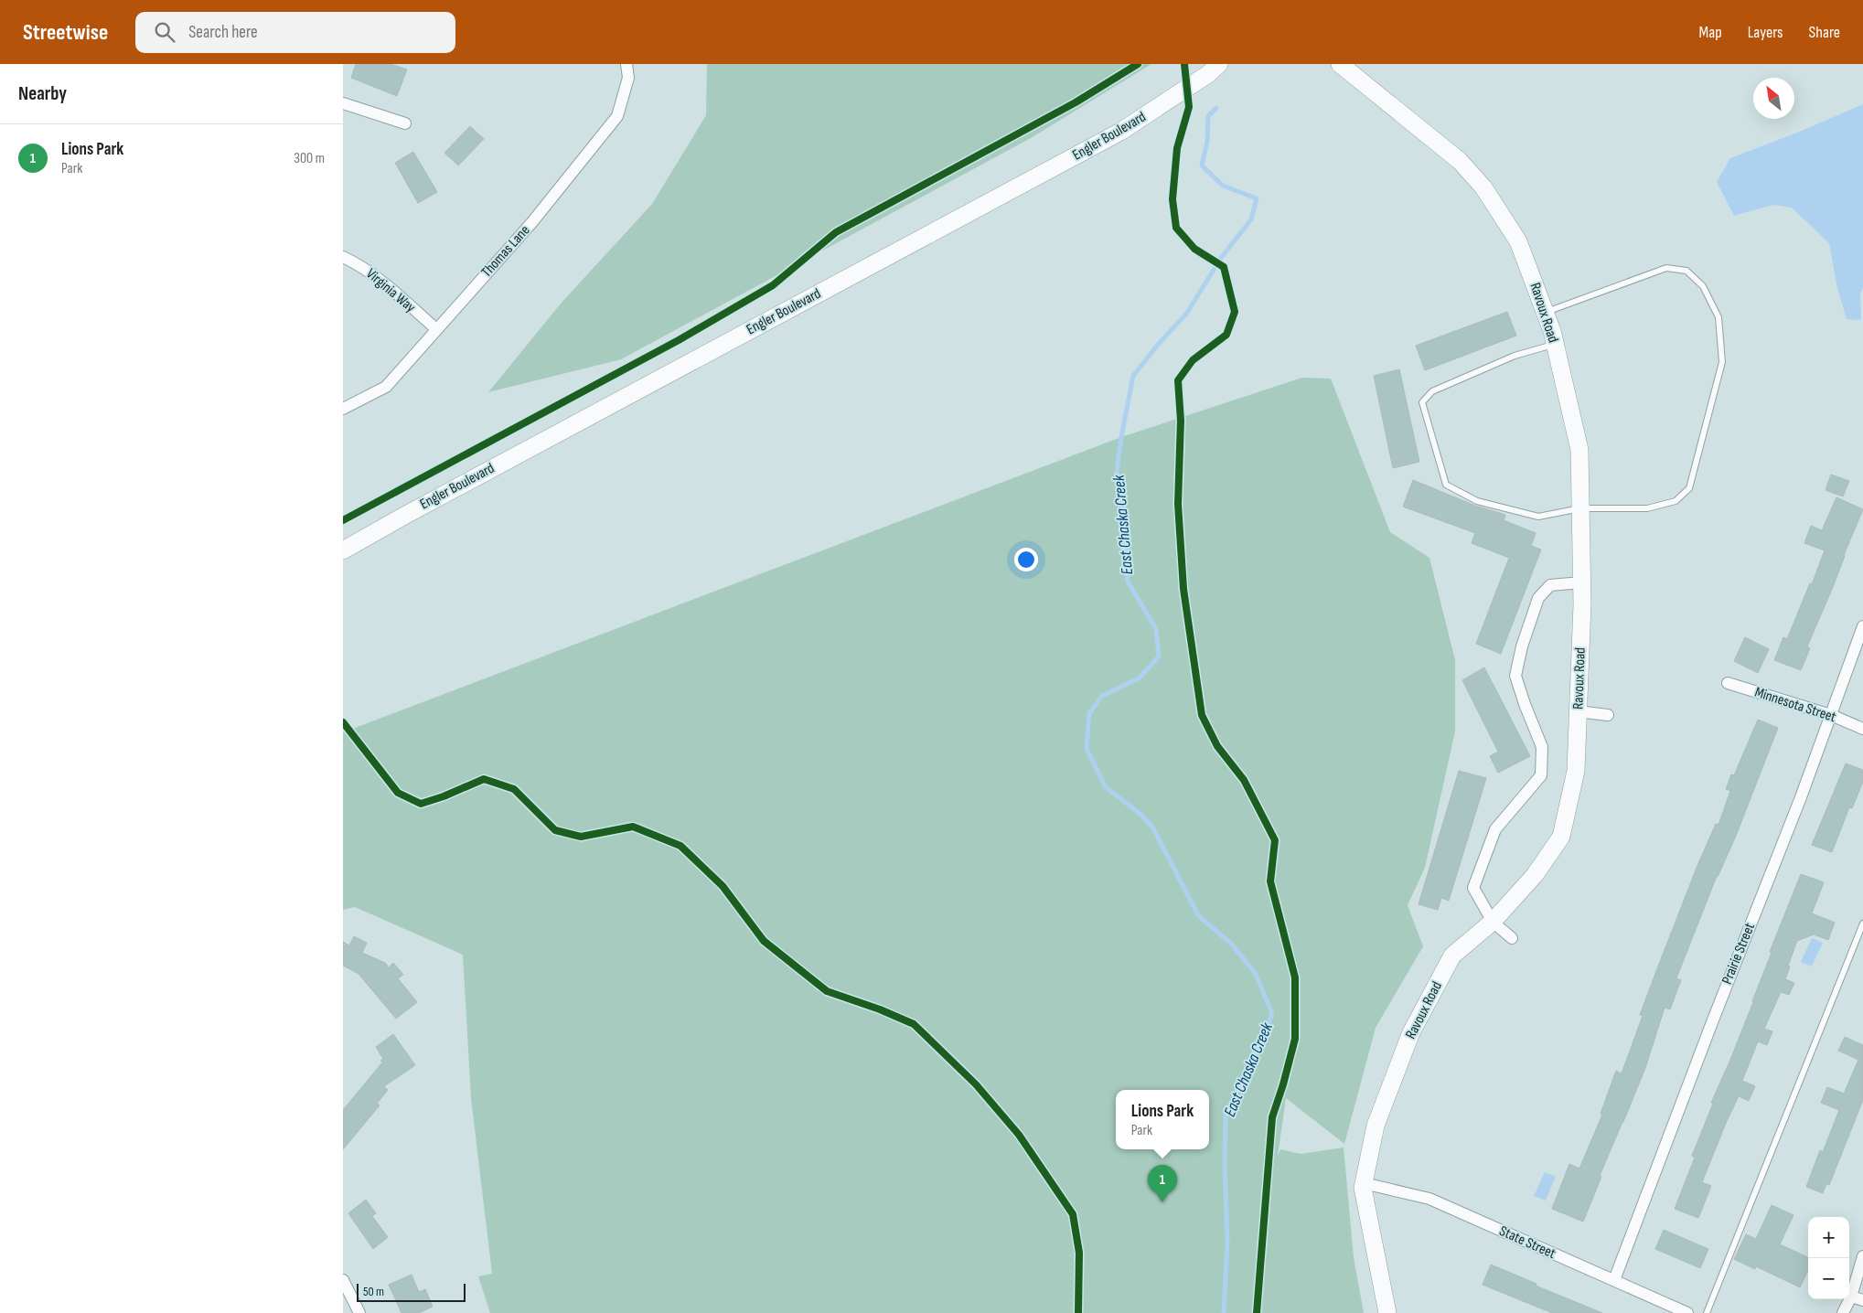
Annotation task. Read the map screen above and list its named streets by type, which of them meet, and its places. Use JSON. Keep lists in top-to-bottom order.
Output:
{
  "streets": {
    "street": [
      "Engler Boulevard",
      "Thomas Lane",
      "Virginia Way",
      "Ravoux Road",
      "Minnesota Street",
      "Prairie Street",
      "State Street"
    ]
  },
  "crossings": [
    ["Thomas Lane", "Virginia Way"],
    ["Ravoux Road", "State Street"],
    ["Minnesota Street", "Prairie Street"],
    ["Prairie Street", "State Street"]
  ],
  "water": ["East Chaska Creek"],
  "scale_bar": "50 m",
  "north": "top left",
  "page": {
    "header": "Streetwise",
    "search": "Search here",
    "nav": ["Map", "Layers", "Share"],
    "heading": "Nearby",
    "list": [
      {
        "mark": "1",
        "name": "Lions Park",
        "note": "Park",
        "value": "300 m"
      }
    ],
    "popup": ["Lions Park", "Park"],
    "pins": "1",
    "map_buttons": ["+", "−"],
    "scale": "50 m"
  }
}
